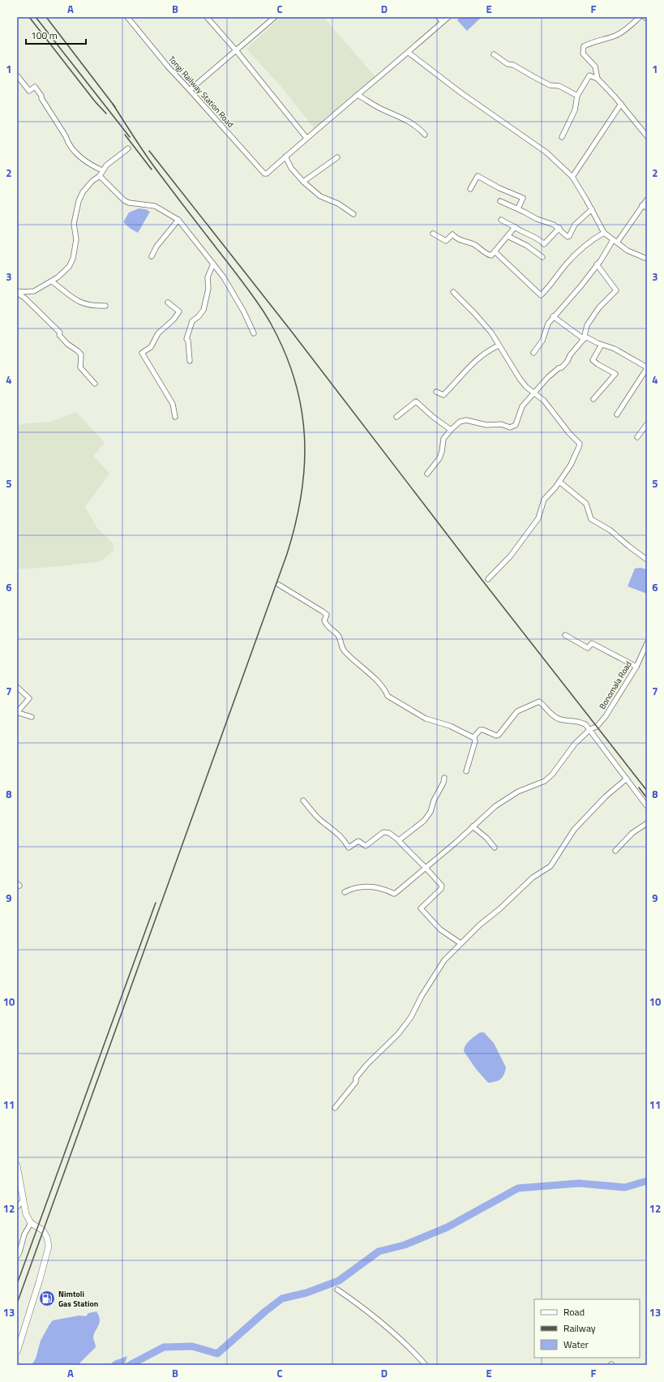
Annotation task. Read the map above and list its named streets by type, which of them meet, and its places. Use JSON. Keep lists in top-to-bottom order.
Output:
{
  "streets": {
    "street": ["Tongi Railway Station Road", "Bonomala Road"]
  },
  "places": {
    "fuel station": ["Nimtoli Gas Station"]
  },
  "legend": ["Road", "Railway", "Water"],
  "scale_bar": "100 m",
  "grid": {
    "columns": [
      "A",
      "B",
      "C",
      "D",
      "E",
      "F"
    ],
    "rows": [
      "1",
      "2",
      "3",
      "4",
      "5",
      "6",
      "7",
      "8",
      "9",
      "10",
      "11",
      "12",
      "13"
    ]
  }
}
